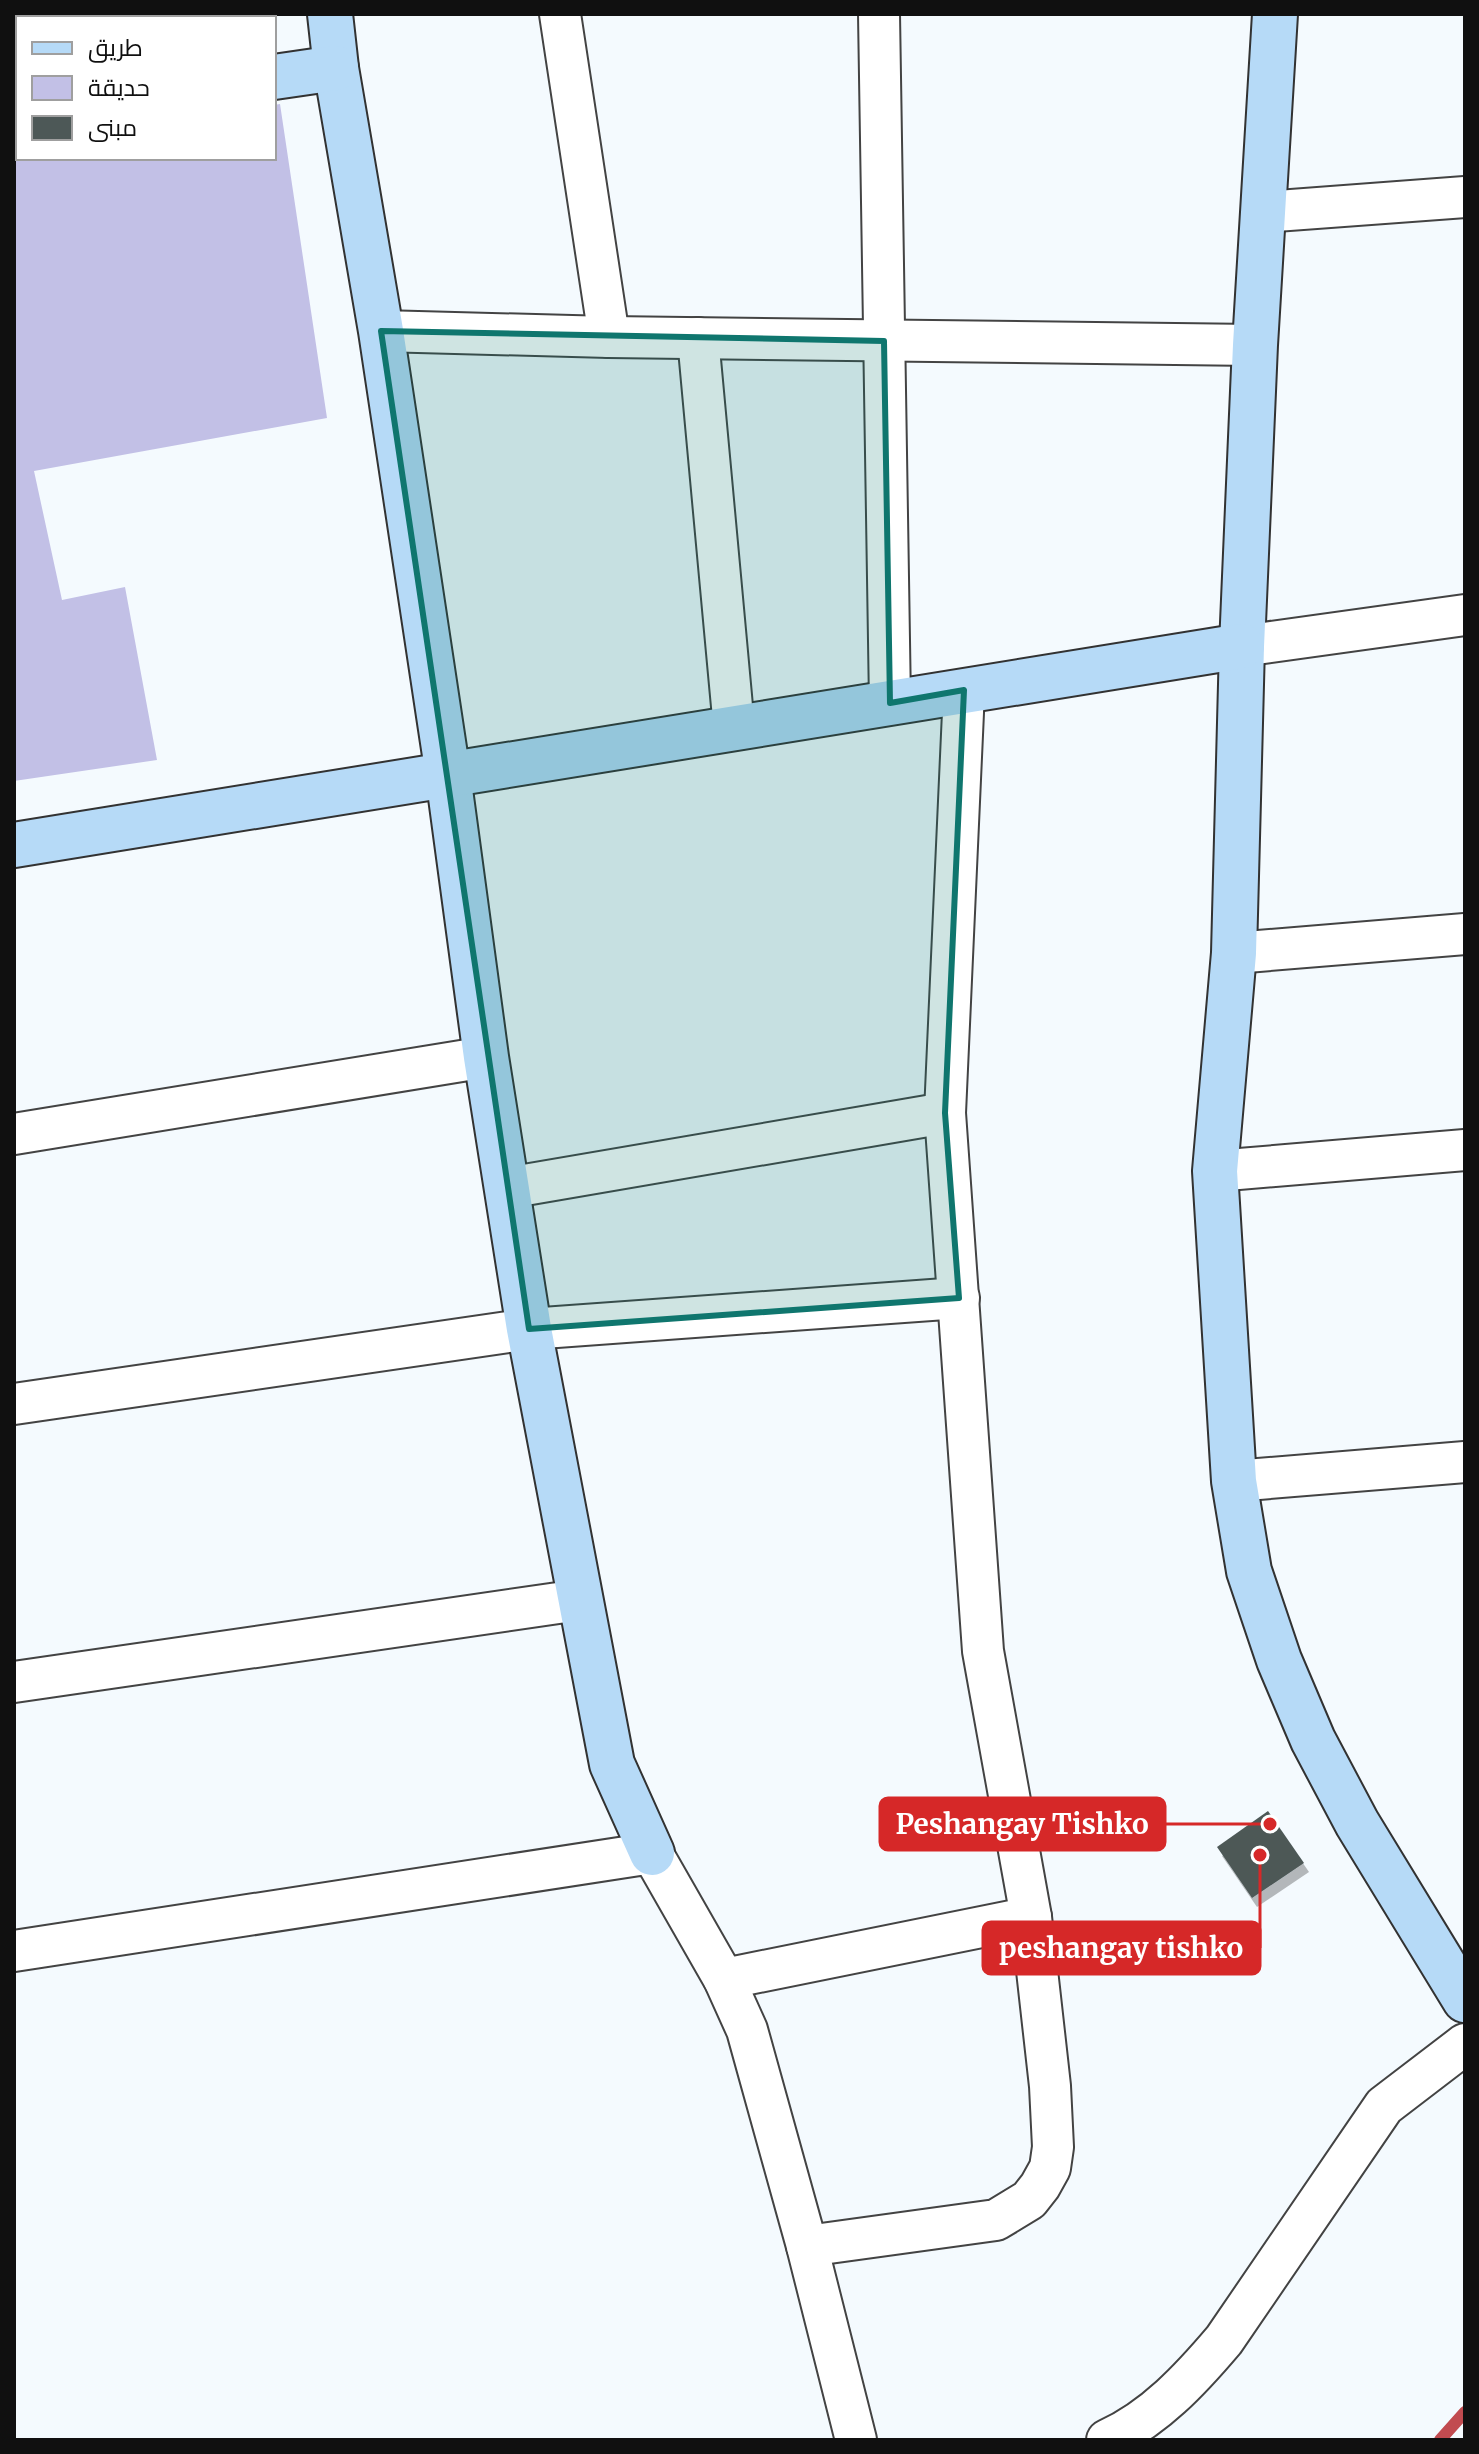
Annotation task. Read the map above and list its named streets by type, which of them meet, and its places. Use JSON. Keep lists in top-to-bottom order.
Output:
{
  "places": ["Peshangay Tishko", "peshangay tishko"],
  "legend": ["طريق", "حديقة", "مبنى"]
}
